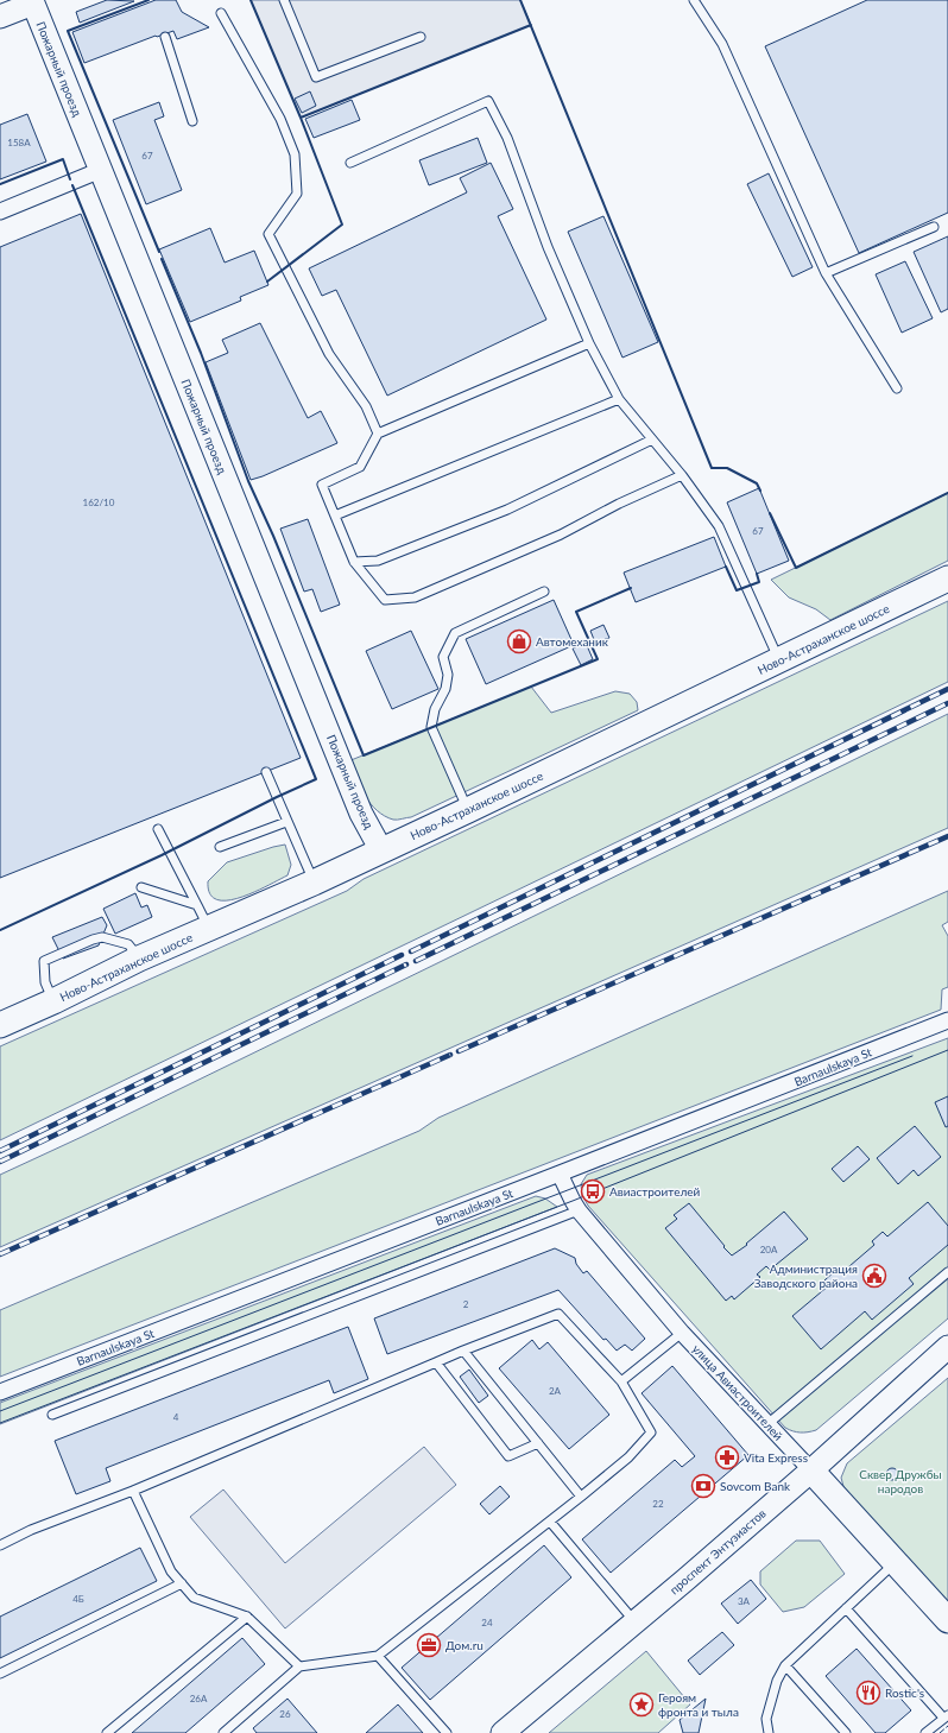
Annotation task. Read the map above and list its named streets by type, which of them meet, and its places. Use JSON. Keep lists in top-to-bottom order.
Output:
{
  "streets": {
    "main road": ["Ново-Астраханское шоссе", "улица Авиастроителей"],
    "street": ["Пожарный проезд", "Barnaulskaya St", "проспект Энтузиастов"]
  },
  "crossings": [
    ["Пожарный проезд", "Ново-Астраханское шоссе"],
    ["Barnaulskaya St", "улица Авиастроителей"],
    ["улица Авиастроителей", "проспект Энтузиастов"]
  ],
  "parks": ["Сквер Дружбы народов"],
  "places": {
    "shop": ["Автомеханик"],
    "bus stop": ["Авиастроителей"],
    "public building": ["Администрация Заводского района"],
    "pharmacy": ["Vita Express"],
    "bank": ["Sovcom Bank"],
    "office": ["Дом.ru"],
    "restaurant": ["Rostic's"],
    "place": ["Героям фронта и тыла"]
  },
  "house_numbers": [
    "158А",
    "67",
    "162/10",
    "67",
    "20А",
    "2",
    "2А",
    "4",
    "22",
    "4Б",
    "3А",
    "24",
    "26А",
    "26"
  ]
}
